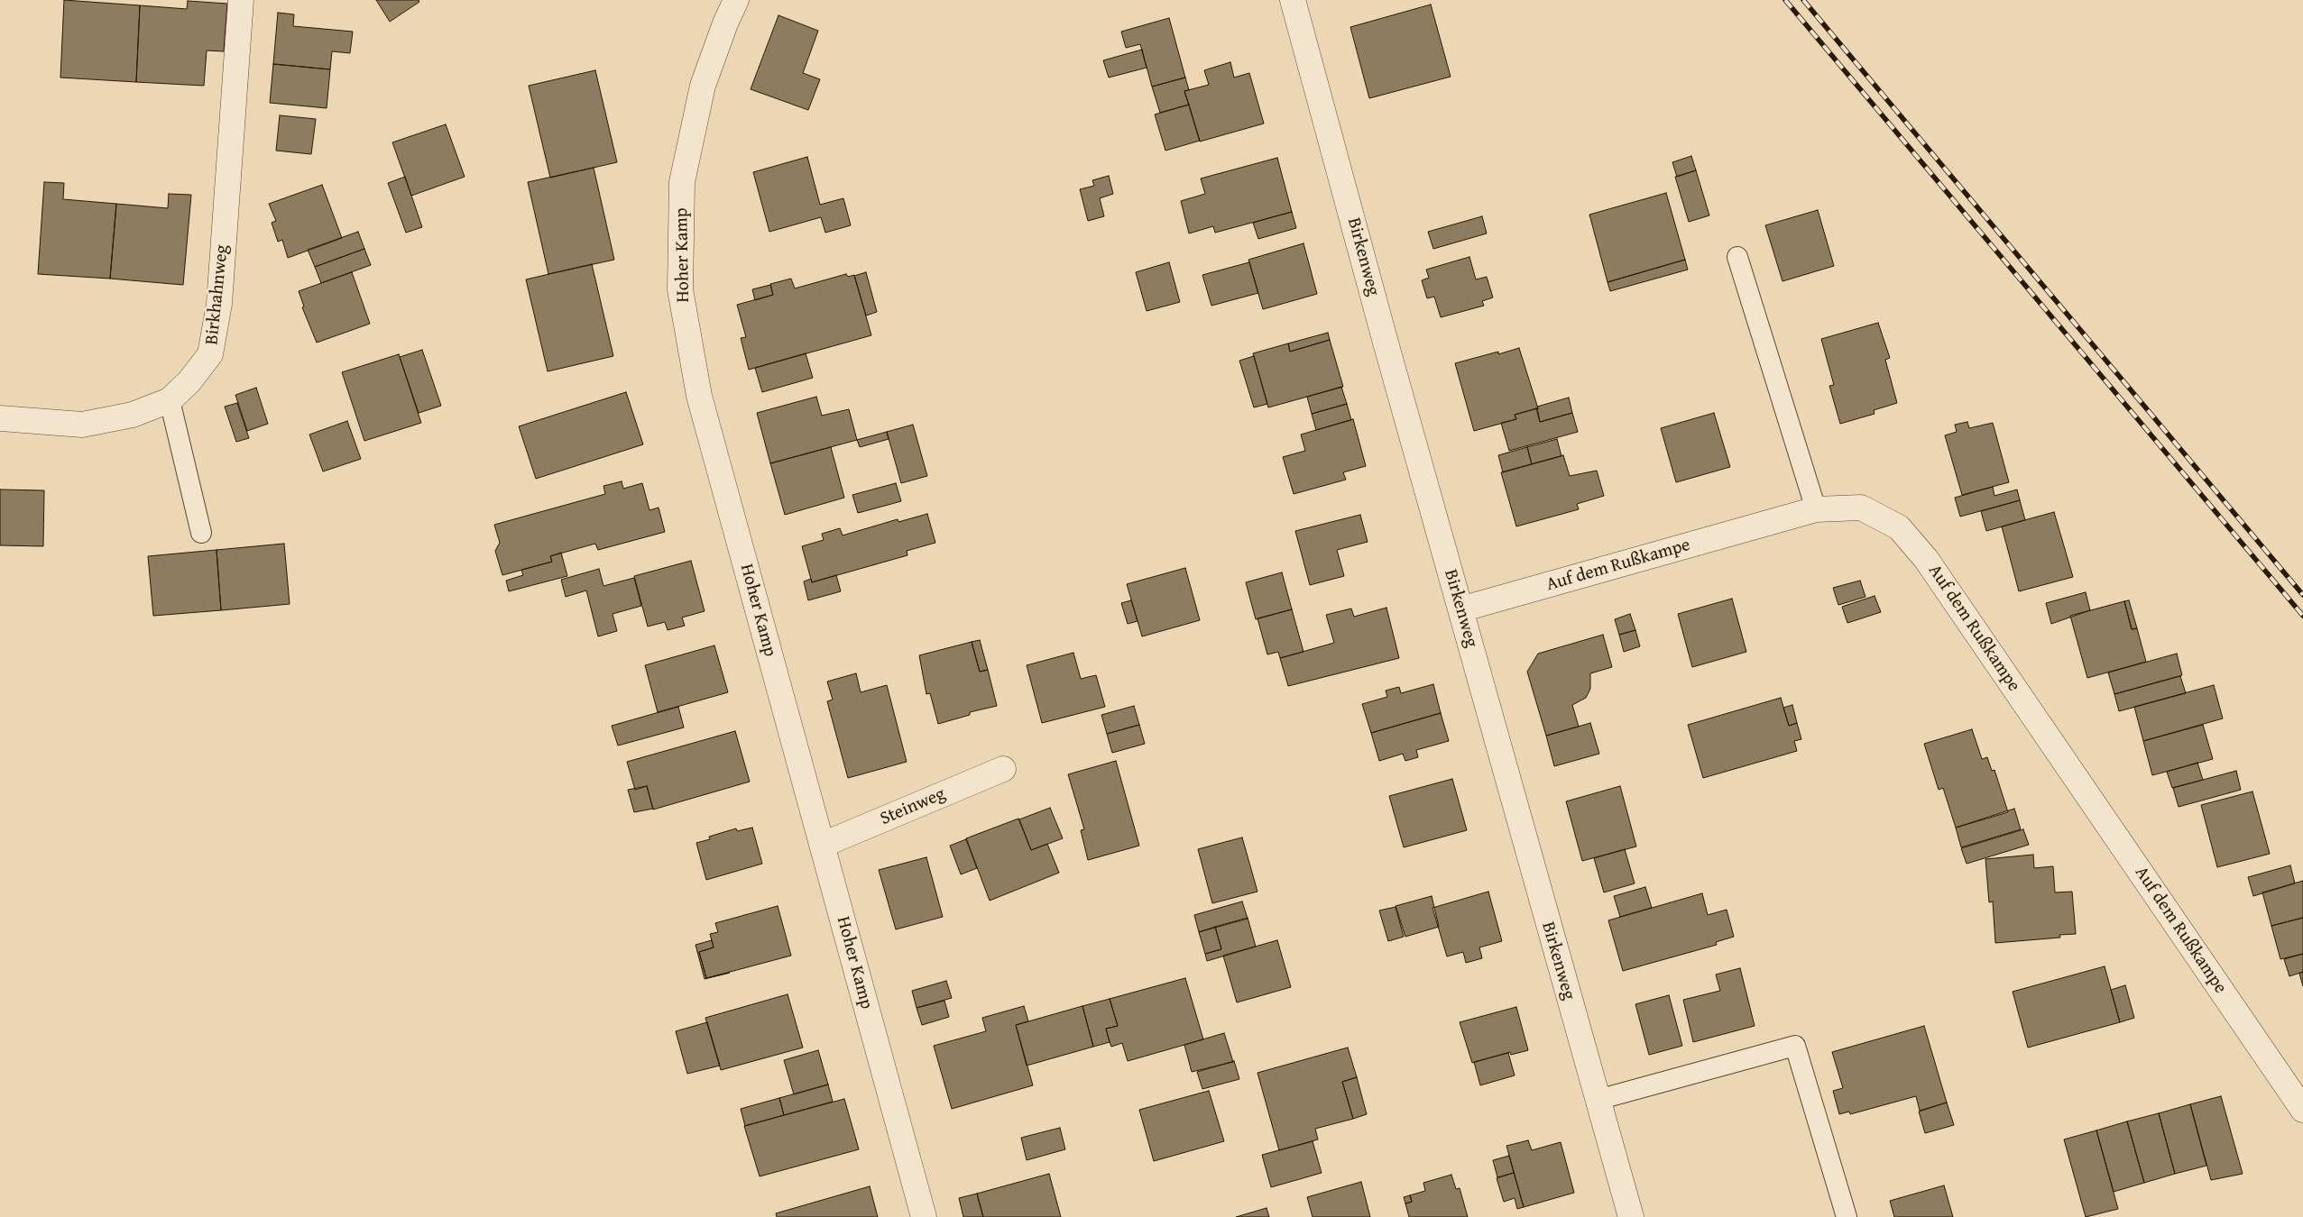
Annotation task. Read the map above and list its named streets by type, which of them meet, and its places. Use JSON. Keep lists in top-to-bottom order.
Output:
{
  "streets": {
    "street": [
      "Hoher Kamp",
      "Birkenweg",
      "Birkhahnweg",
      "Auf dem Rußkampe",
      "Steinweg"
    ]
  },
  "crossings": [
    ["Hoher Kamp", "Steinweg"],
    ["Birkenweg", "Auf dem Rußkampe"]
  ]
}
